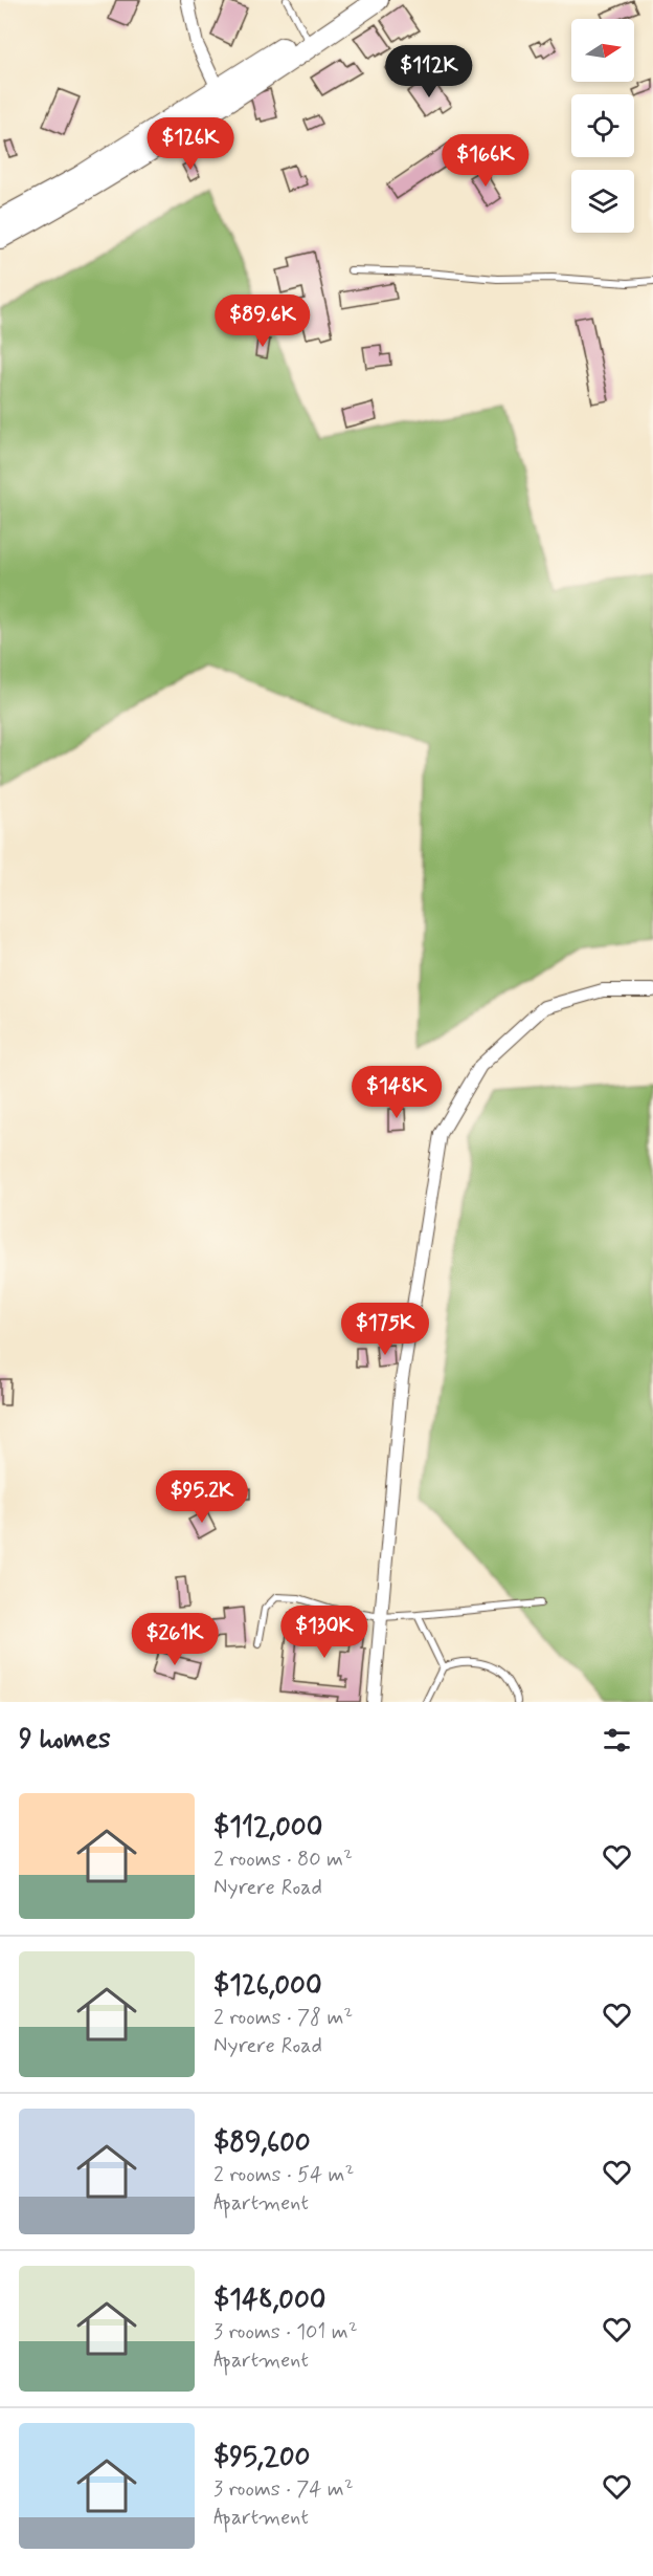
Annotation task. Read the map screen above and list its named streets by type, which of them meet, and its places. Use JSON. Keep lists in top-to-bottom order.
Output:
{
  "north": "right",
  "page": {
    "price": [
      "$112K",
      "$126K",
      "$166K",
      "$89.6K",
      "$148K",
      "$175K",
      "$95.2K",
      "$130K",
      "$261K"
    ],
    "heading": "9 homes",
    "list": [
      {
        "name": "$112,000",
        "note": "2 rooms · 80 m² · Nyrere Road"
      },
      {
        "name": "$126,000",
        "note": "2 rooms · 78 m² · Nyrere Road"
      },
      {
        "name": "$89,600",
        "note": "2 rooms · 54 m² · Apartment"
      },
      {
        "name": "$148,000",
        "note": "3 rooms · 101 m² · Apartment"
      },
      {
        "name": "$95,200",
        "note": "3 rooms · 74 m² · Apartment"
      }
    ]
  }
}
